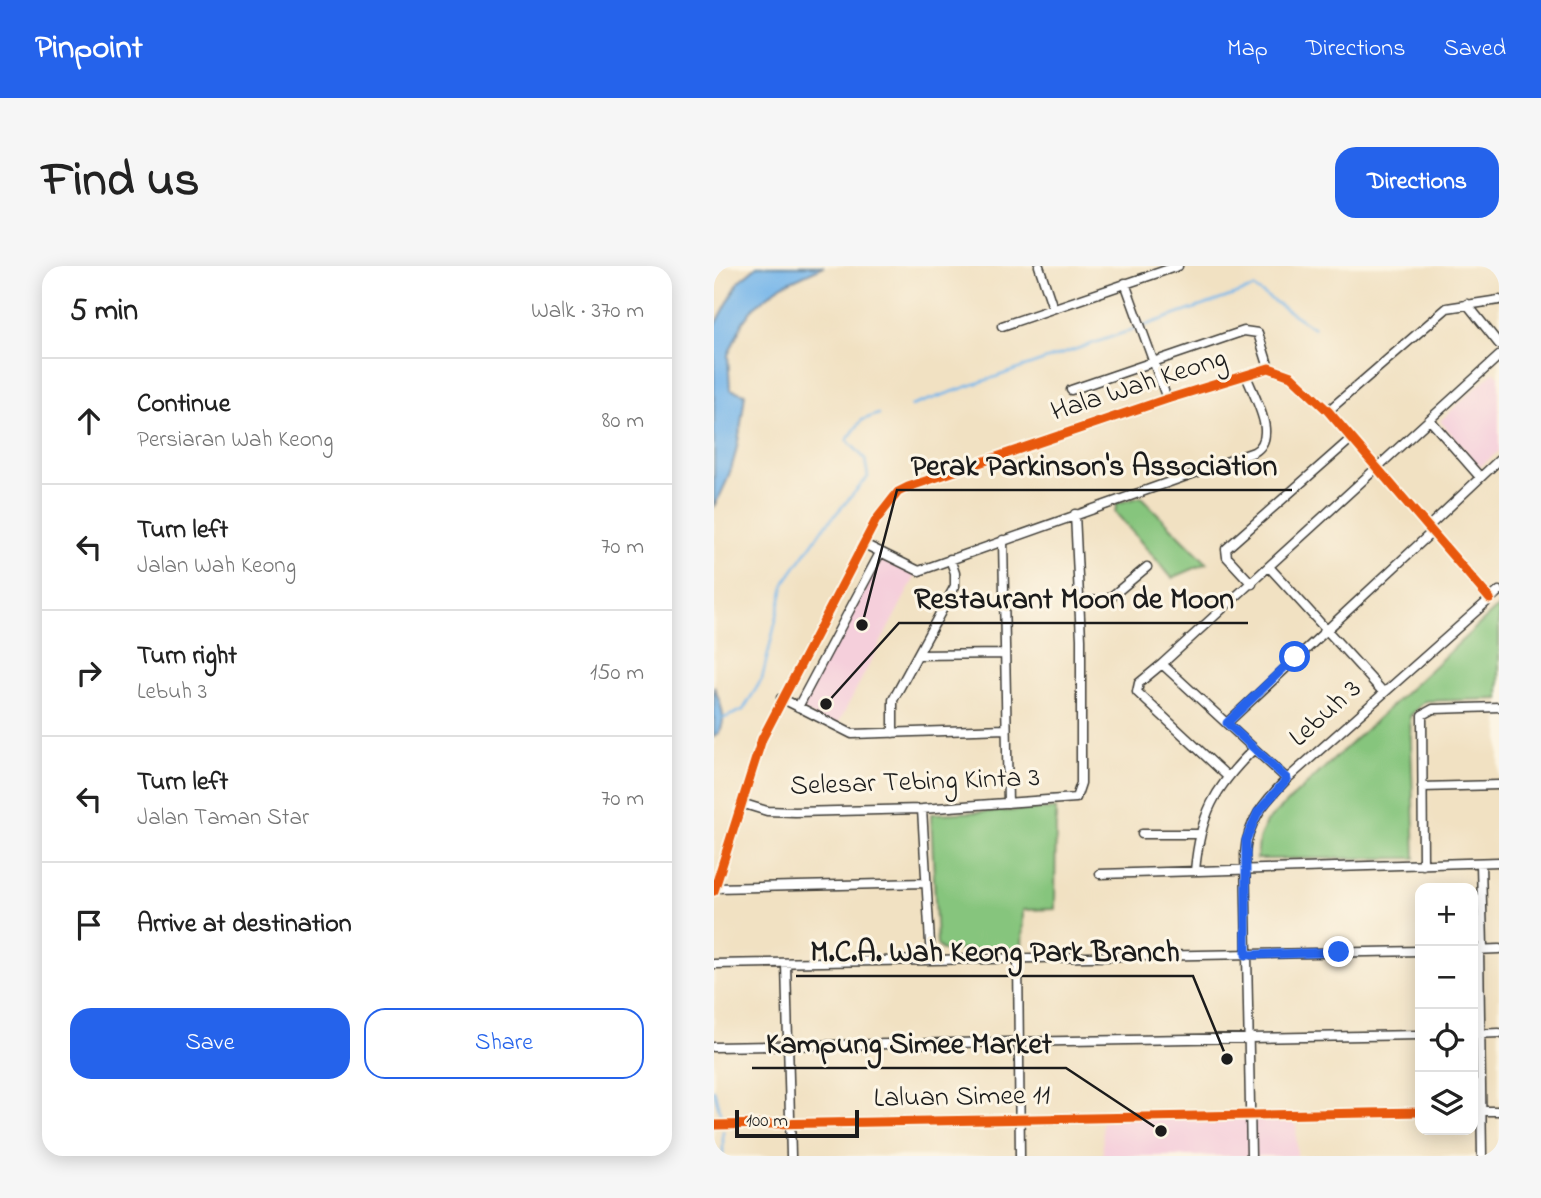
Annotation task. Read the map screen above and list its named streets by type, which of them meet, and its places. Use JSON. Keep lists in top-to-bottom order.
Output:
{
  "streets": {
    "street": [
      "Hala Wah Keong",
      "Lebuh 3",
      "Selesar Tebing Kinta 3",
      "Laluan Simee 11"
    ]
  },
  "crossings": [
    ["Hala Wah Keong", "Lebuh 3"],
    ["Hala Wah Keong", "Selesar Tebing Kinta 3"],
    ["Lebuh 3", "Laluan Simee 11"]
  ],
  "places": [
    "Perak Parkinson's Association",
    "Restaurant Moon de Moon",
    "M.C.A. Wah Keong Park Branch",
    "Kampung Simee Market"
  ],
  "scale_bar": "100 m",
  "page": {
    "header": "Pinpoint",
    "nav": ["Map", "Directions", "Saved"],
    "title": "Find us",
    "buttons": [
      "Directions",
      ["Save", "Share"]
    ],
    "heading": ["5 min", "Walk · 370 m"],
    "list": [
      ["Continue", "Persiaran Wah Keong", "80 m"],
      ["Turn left", "Jalan Wah Keong", "70 m"],
      ["Turn right", "Lebuh 3", "150 m"],
      ["Turn left", "Jalan Taman Star", "70 m"],
      "Arrive at destination"
    ],
    "map_buttons": ["+", "−"],
    "scale": "100 m"
  }
}
